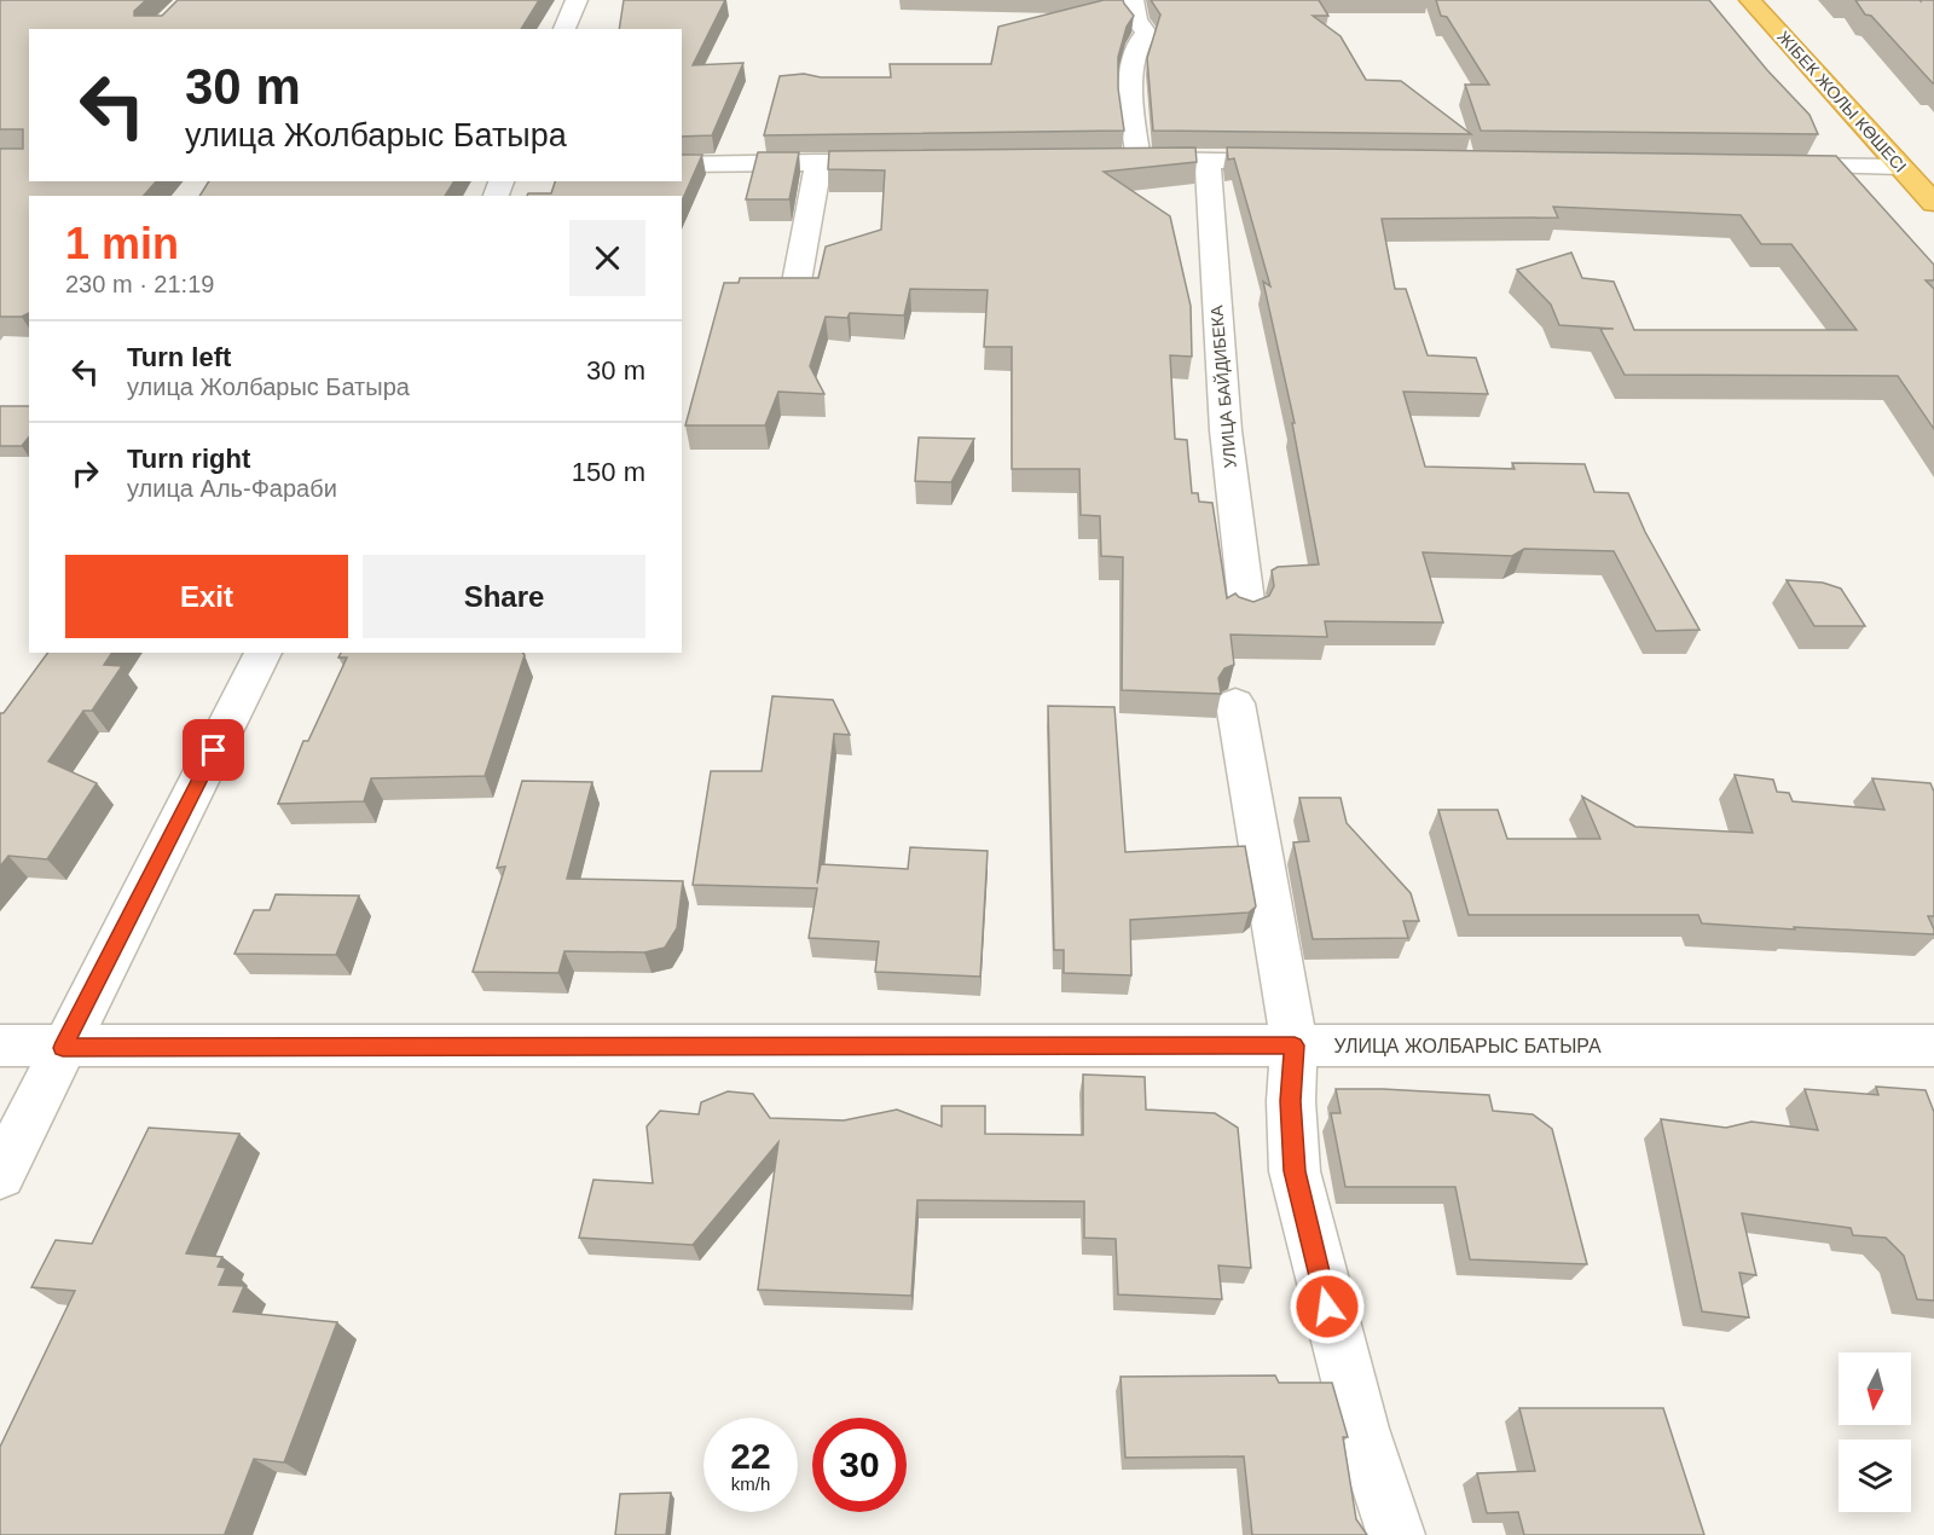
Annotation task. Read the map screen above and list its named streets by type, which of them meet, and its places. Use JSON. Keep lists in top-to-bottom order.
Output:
{
  "streets": {
    "highway": ["ЖІБЕК ЖОЛЫ КӨШЕСІ"],
    "street": ["УЛИЦА БАЙДИБЕКА", "УЛИЦА ЖОЛБАРЫС БАТЫРА"]
  },
  "north": "bottom",
  "page": {
    "turn": ["30 m", "улица Жолбарыс Батыра"],
    "heading": ["1 min", "230 m · 21:19"],
    "list": [
      {
        "name": "Turn left",
        "note": "улица Жолбарыс Батыра",
        "value": "30 m"
      },
      {
        "name": "Turn right",
        "note": "улица Аль-Фараби",
        "value": "150 m"
      }
    ],
    "buttons": ["Exit", "Share"],
    "speed": "22 km/h",
    "limit": "30"
  }
}
